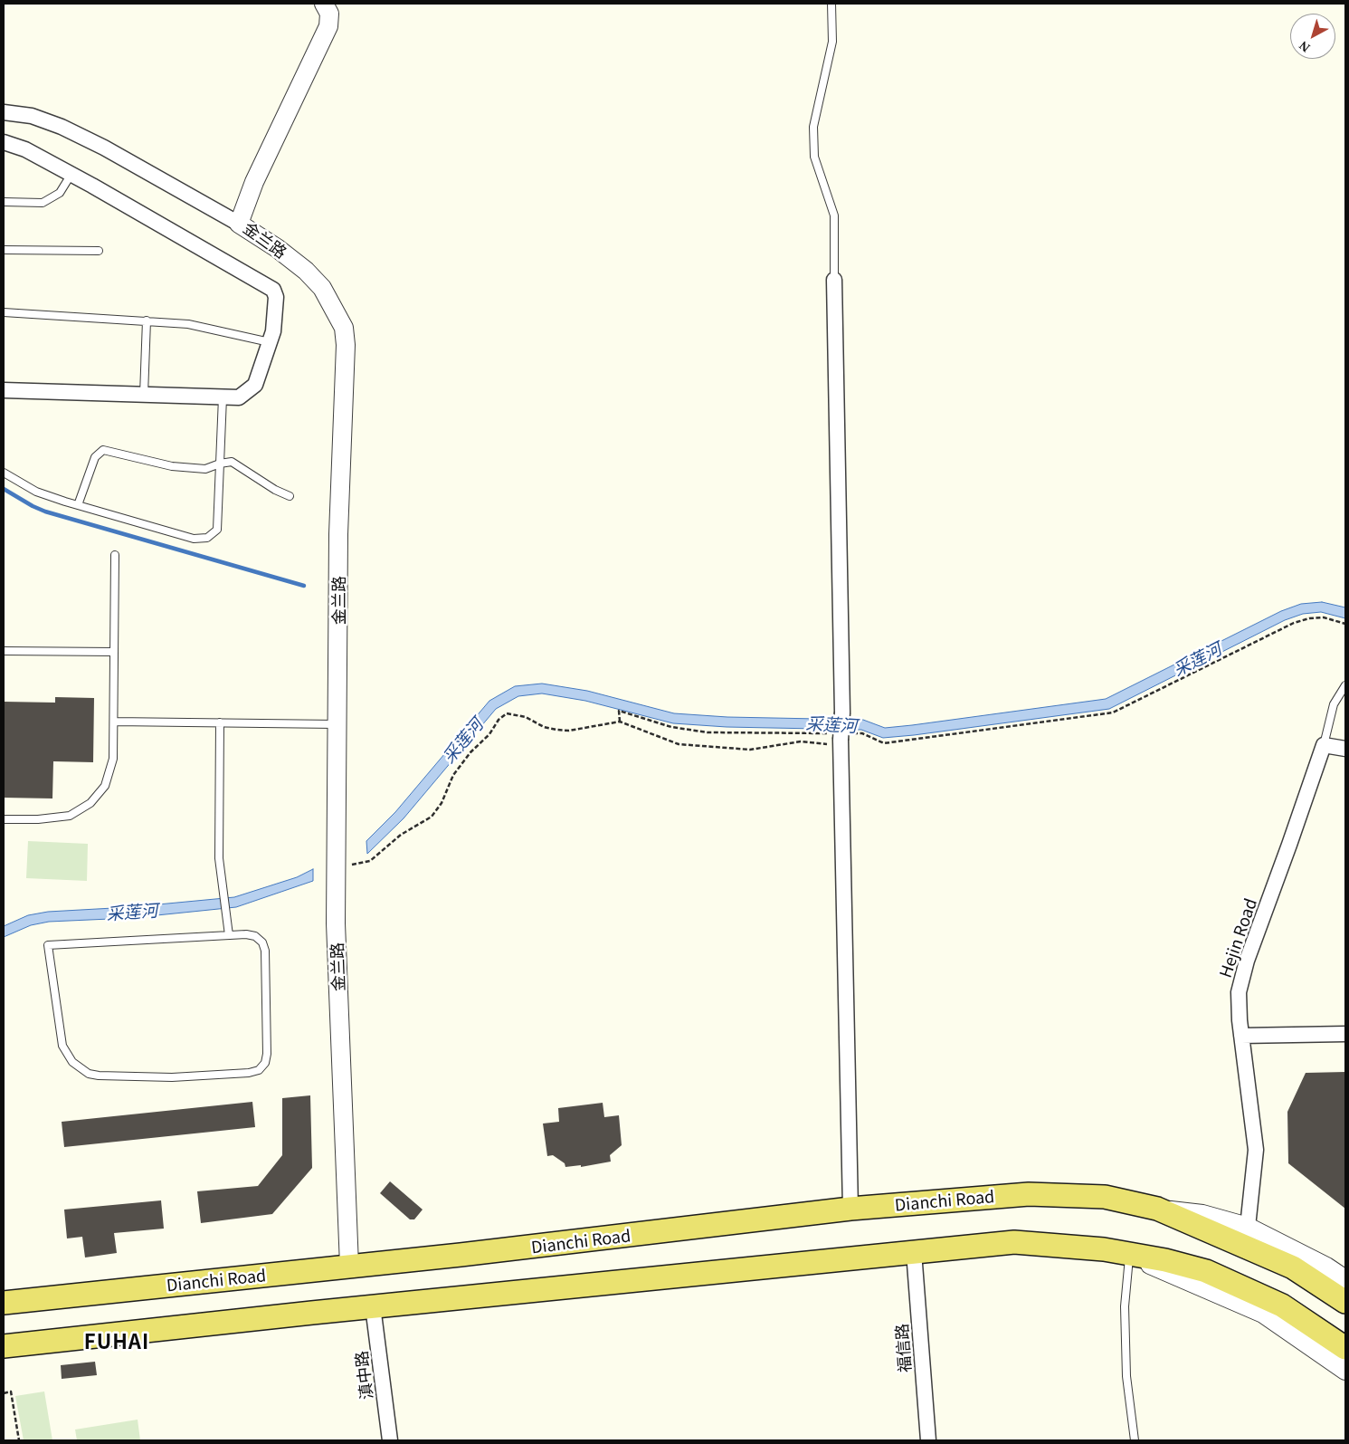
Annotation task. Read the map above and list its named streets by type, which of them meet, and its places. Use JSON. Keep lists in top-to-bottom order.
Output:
{
  "streets": {
    "main road": ["Dianchi Road"],
    "street": [
      "金兰路",
      "Hejin Road",
      "福信路",
      "滇中路"
    ]
  },
  "crossings": [
    ["金兰路", "Dianchi Road"],
    ["Hejin Road", "Dianchi Road"]
  ],
  "districts": ["FUHAI"],
  "water": ["采莲河"],
  "north": "bottom left"
}
